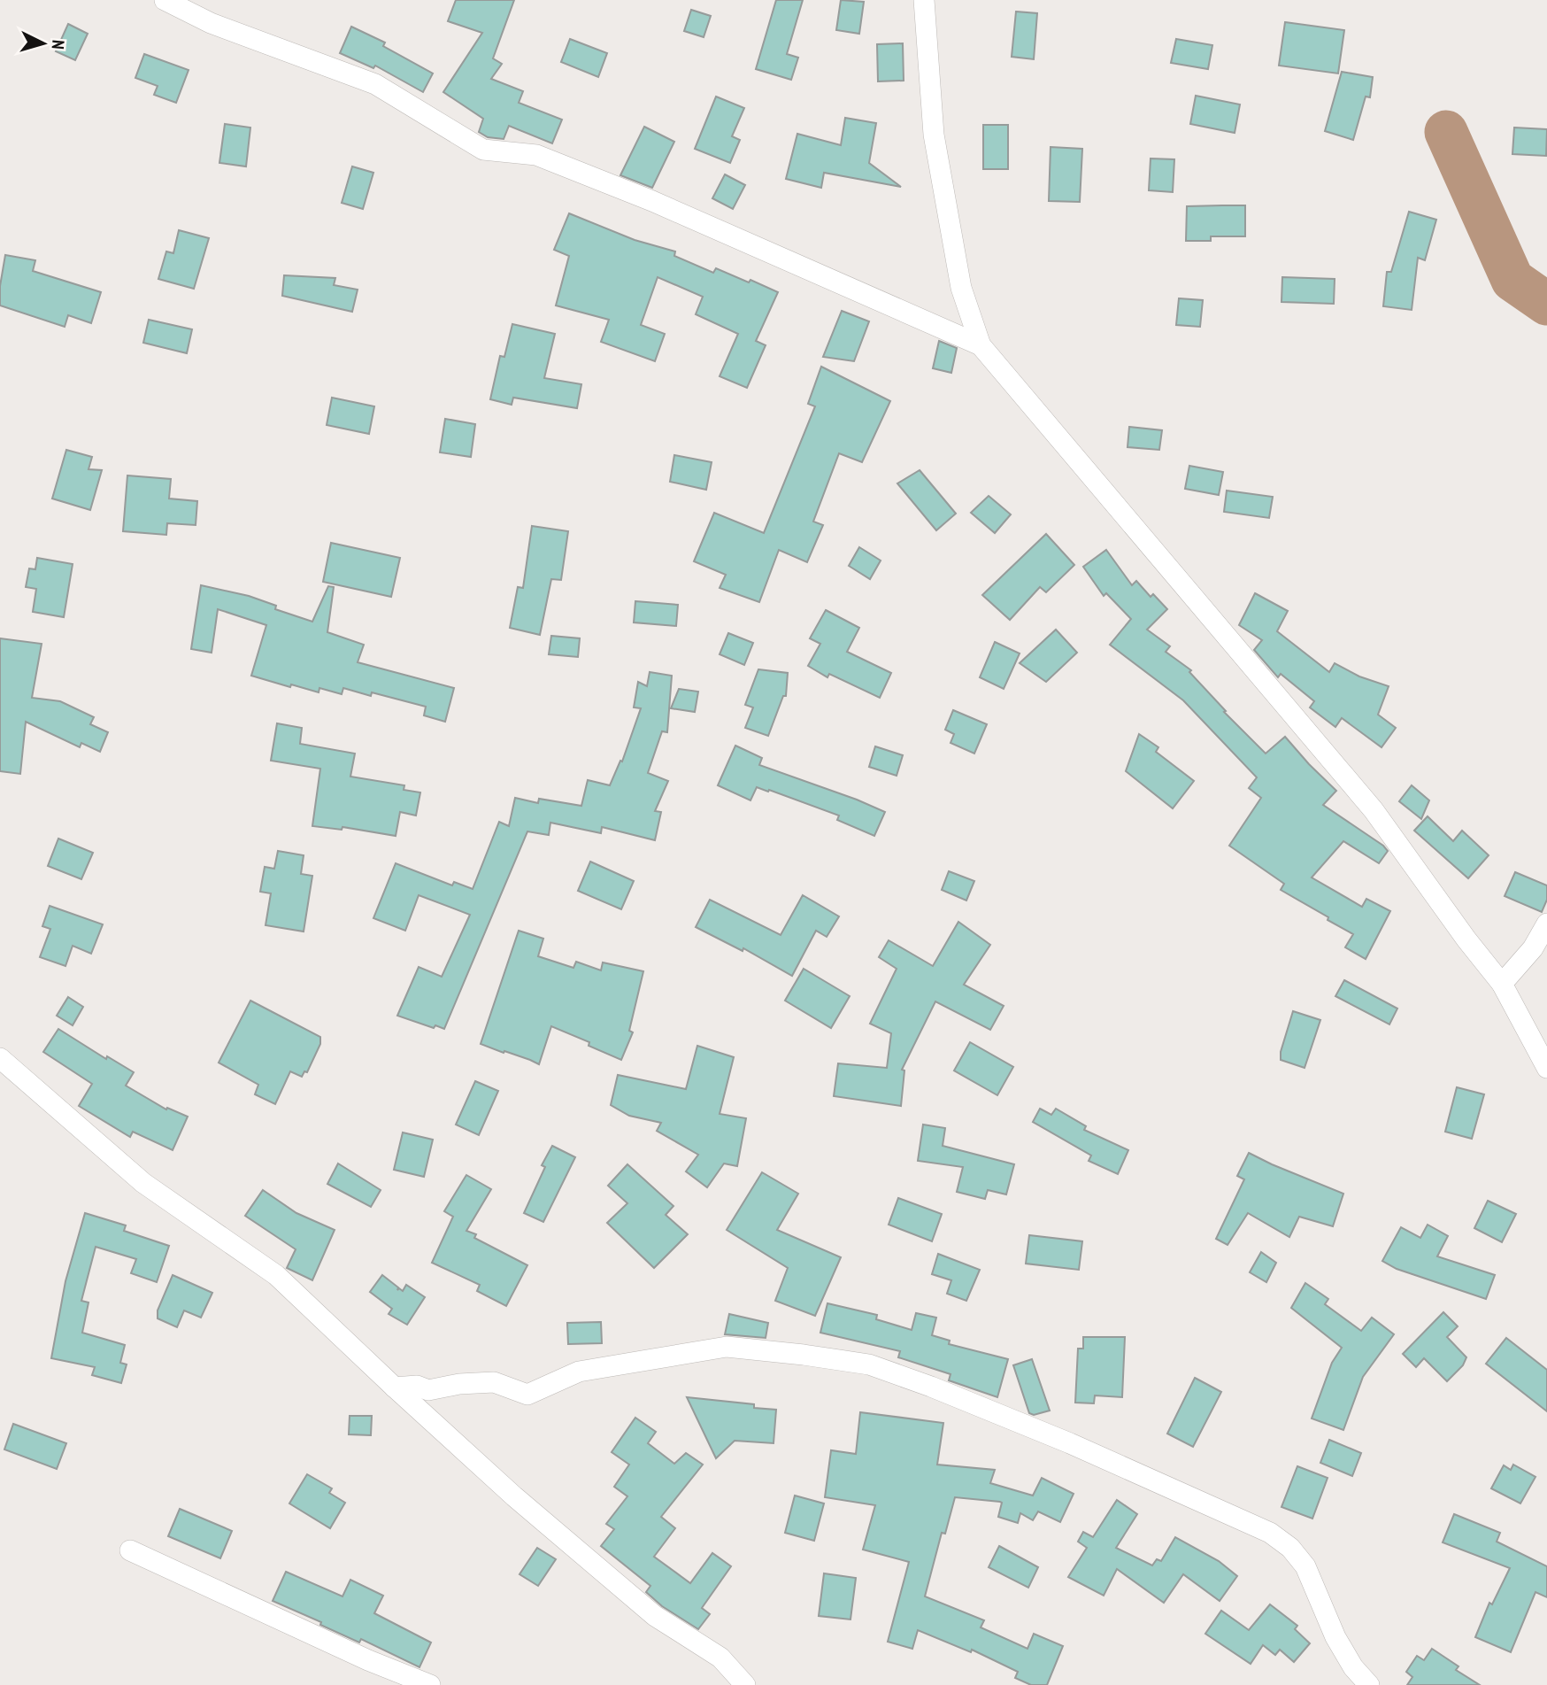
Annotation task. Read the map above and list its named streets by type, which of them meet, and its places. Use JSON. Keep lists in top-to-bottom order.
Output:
{
  "north": "right"
}
